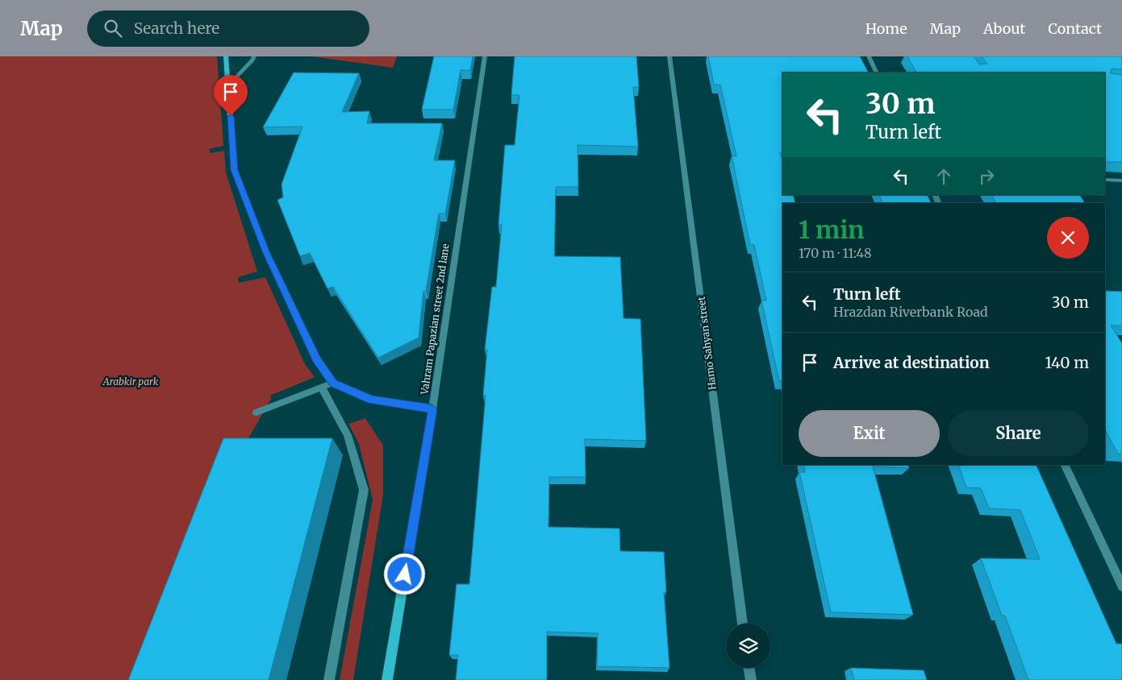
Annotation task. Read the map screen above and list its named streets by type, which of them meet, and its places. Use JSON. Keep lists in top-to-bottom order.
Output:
{
  "streets": {
    "street": ["Vahram Papazian street 2nd lane", "Hamo Sahyan street"]
  },
  "parks": ["Arabkir park"],
  "page": {
    "header": "Map",
    "search": "Search here",
    "nav": [
      "Home",
      "Map",
      "About",
      "Contact"
    ],
    "turn": ["30 m", "Turn left"],
    "heading": ["1 min", "170 m · 11:48"],
    "list": [
      {
        "name": "Turn left",
        "note": "Hrazdan Riverbank Road",
        "value": "30 m"
      },
      {
        "name": "Arrive at destination",
        "value": "140 m"
      }
    ],
    "buttons": ["Exit", "Share"]
  }
}
